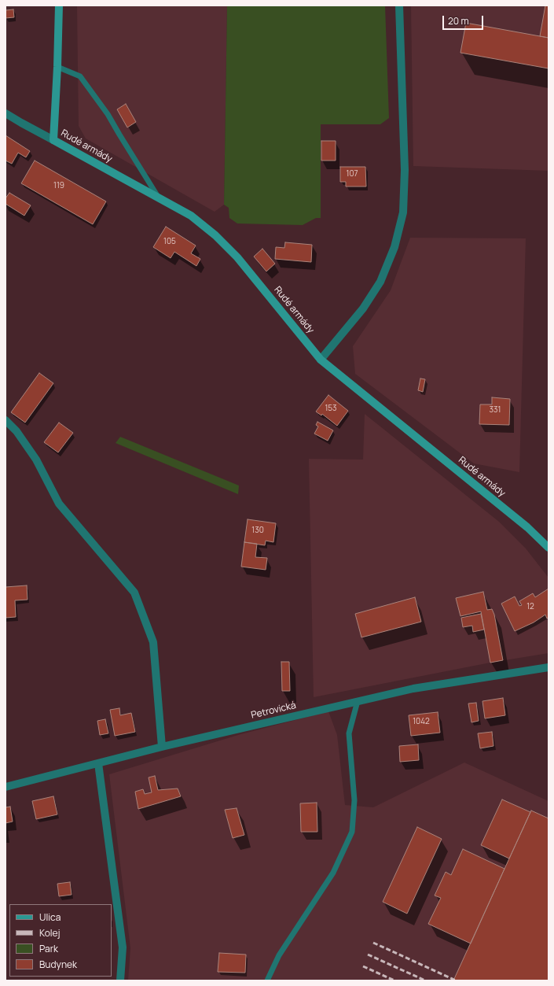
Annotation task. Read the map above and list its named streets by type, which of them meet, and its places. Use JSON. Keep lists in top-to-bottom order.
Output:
{
  "streets": {
    "main road": ["Rudé armády"],
    "street": ["Petrovická"]
  },
  "house_numbers": [
    "107",
    "119",
    "105",
    "153",
    "331",
    "130",
    "12",
    "1042"
  ],
  "legend": [
    "Ulica",
    "Kolej",
    "Park",
    "Budynek"
  ],
  "scale_bar": "20 m"
}
